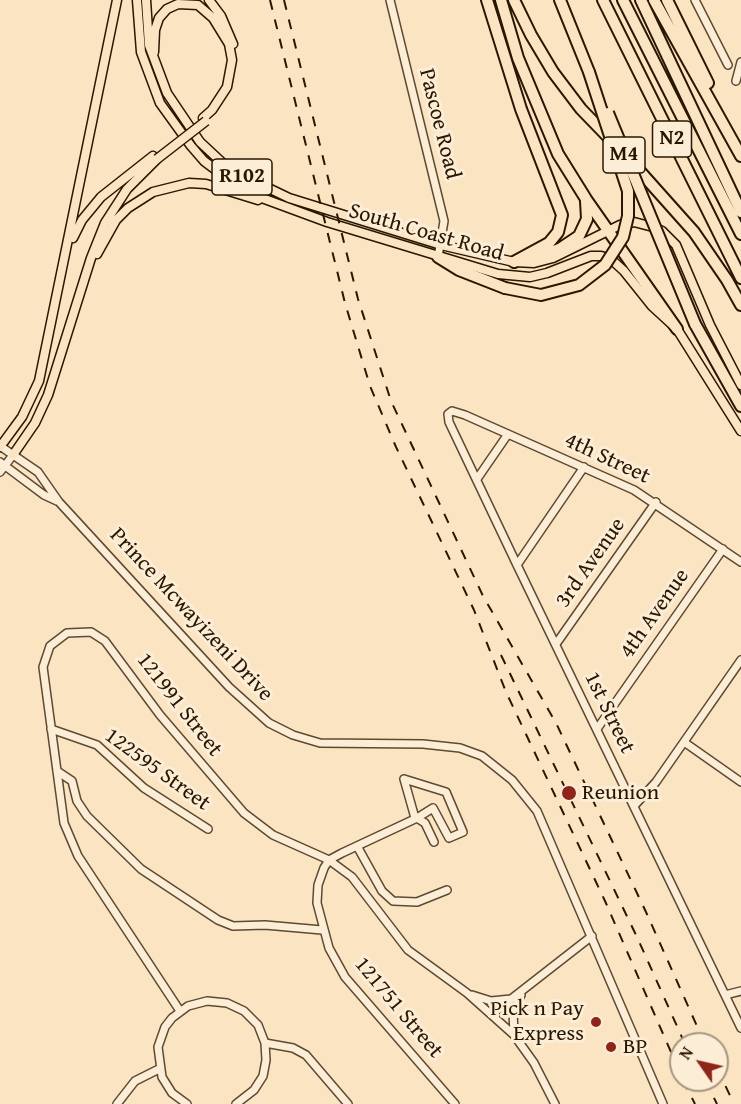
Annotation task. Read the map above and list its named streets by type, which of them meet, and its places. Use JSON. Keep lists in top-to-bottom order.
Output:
{
  "streets": {
    "highway": ["N2", "M4"],
    "main road": ["R102", "South Coast Road"],
    "street": [
      "Pascoe Road",
      "4th Street",
      "3rd Avenue",
      "4th Avenue",
      "Prince Mcwayizeni Drive",
      "121991 Street",
      "1st Street",
      "122595 Street",
      "121751 Street"
    ]
  },
  "crossings": [
    ["Pascoe Road", "South Coast Road"],
    ["4th Street", "3rd Avenue"],
    ["4th Street", "4th Avenue"],
    ["4th Street", "1st Street"],
    ["3rd Avenue", "1st Street"],
    ["4th Avenue", "1st Street"],
    ["121991 Street", "122595 Street"],
    ["121991 Street", "121751 Street"]
  ],
  "places": ["Reunion", "Pick n Pay Express", "BP"],
  "north": "top left"
}
